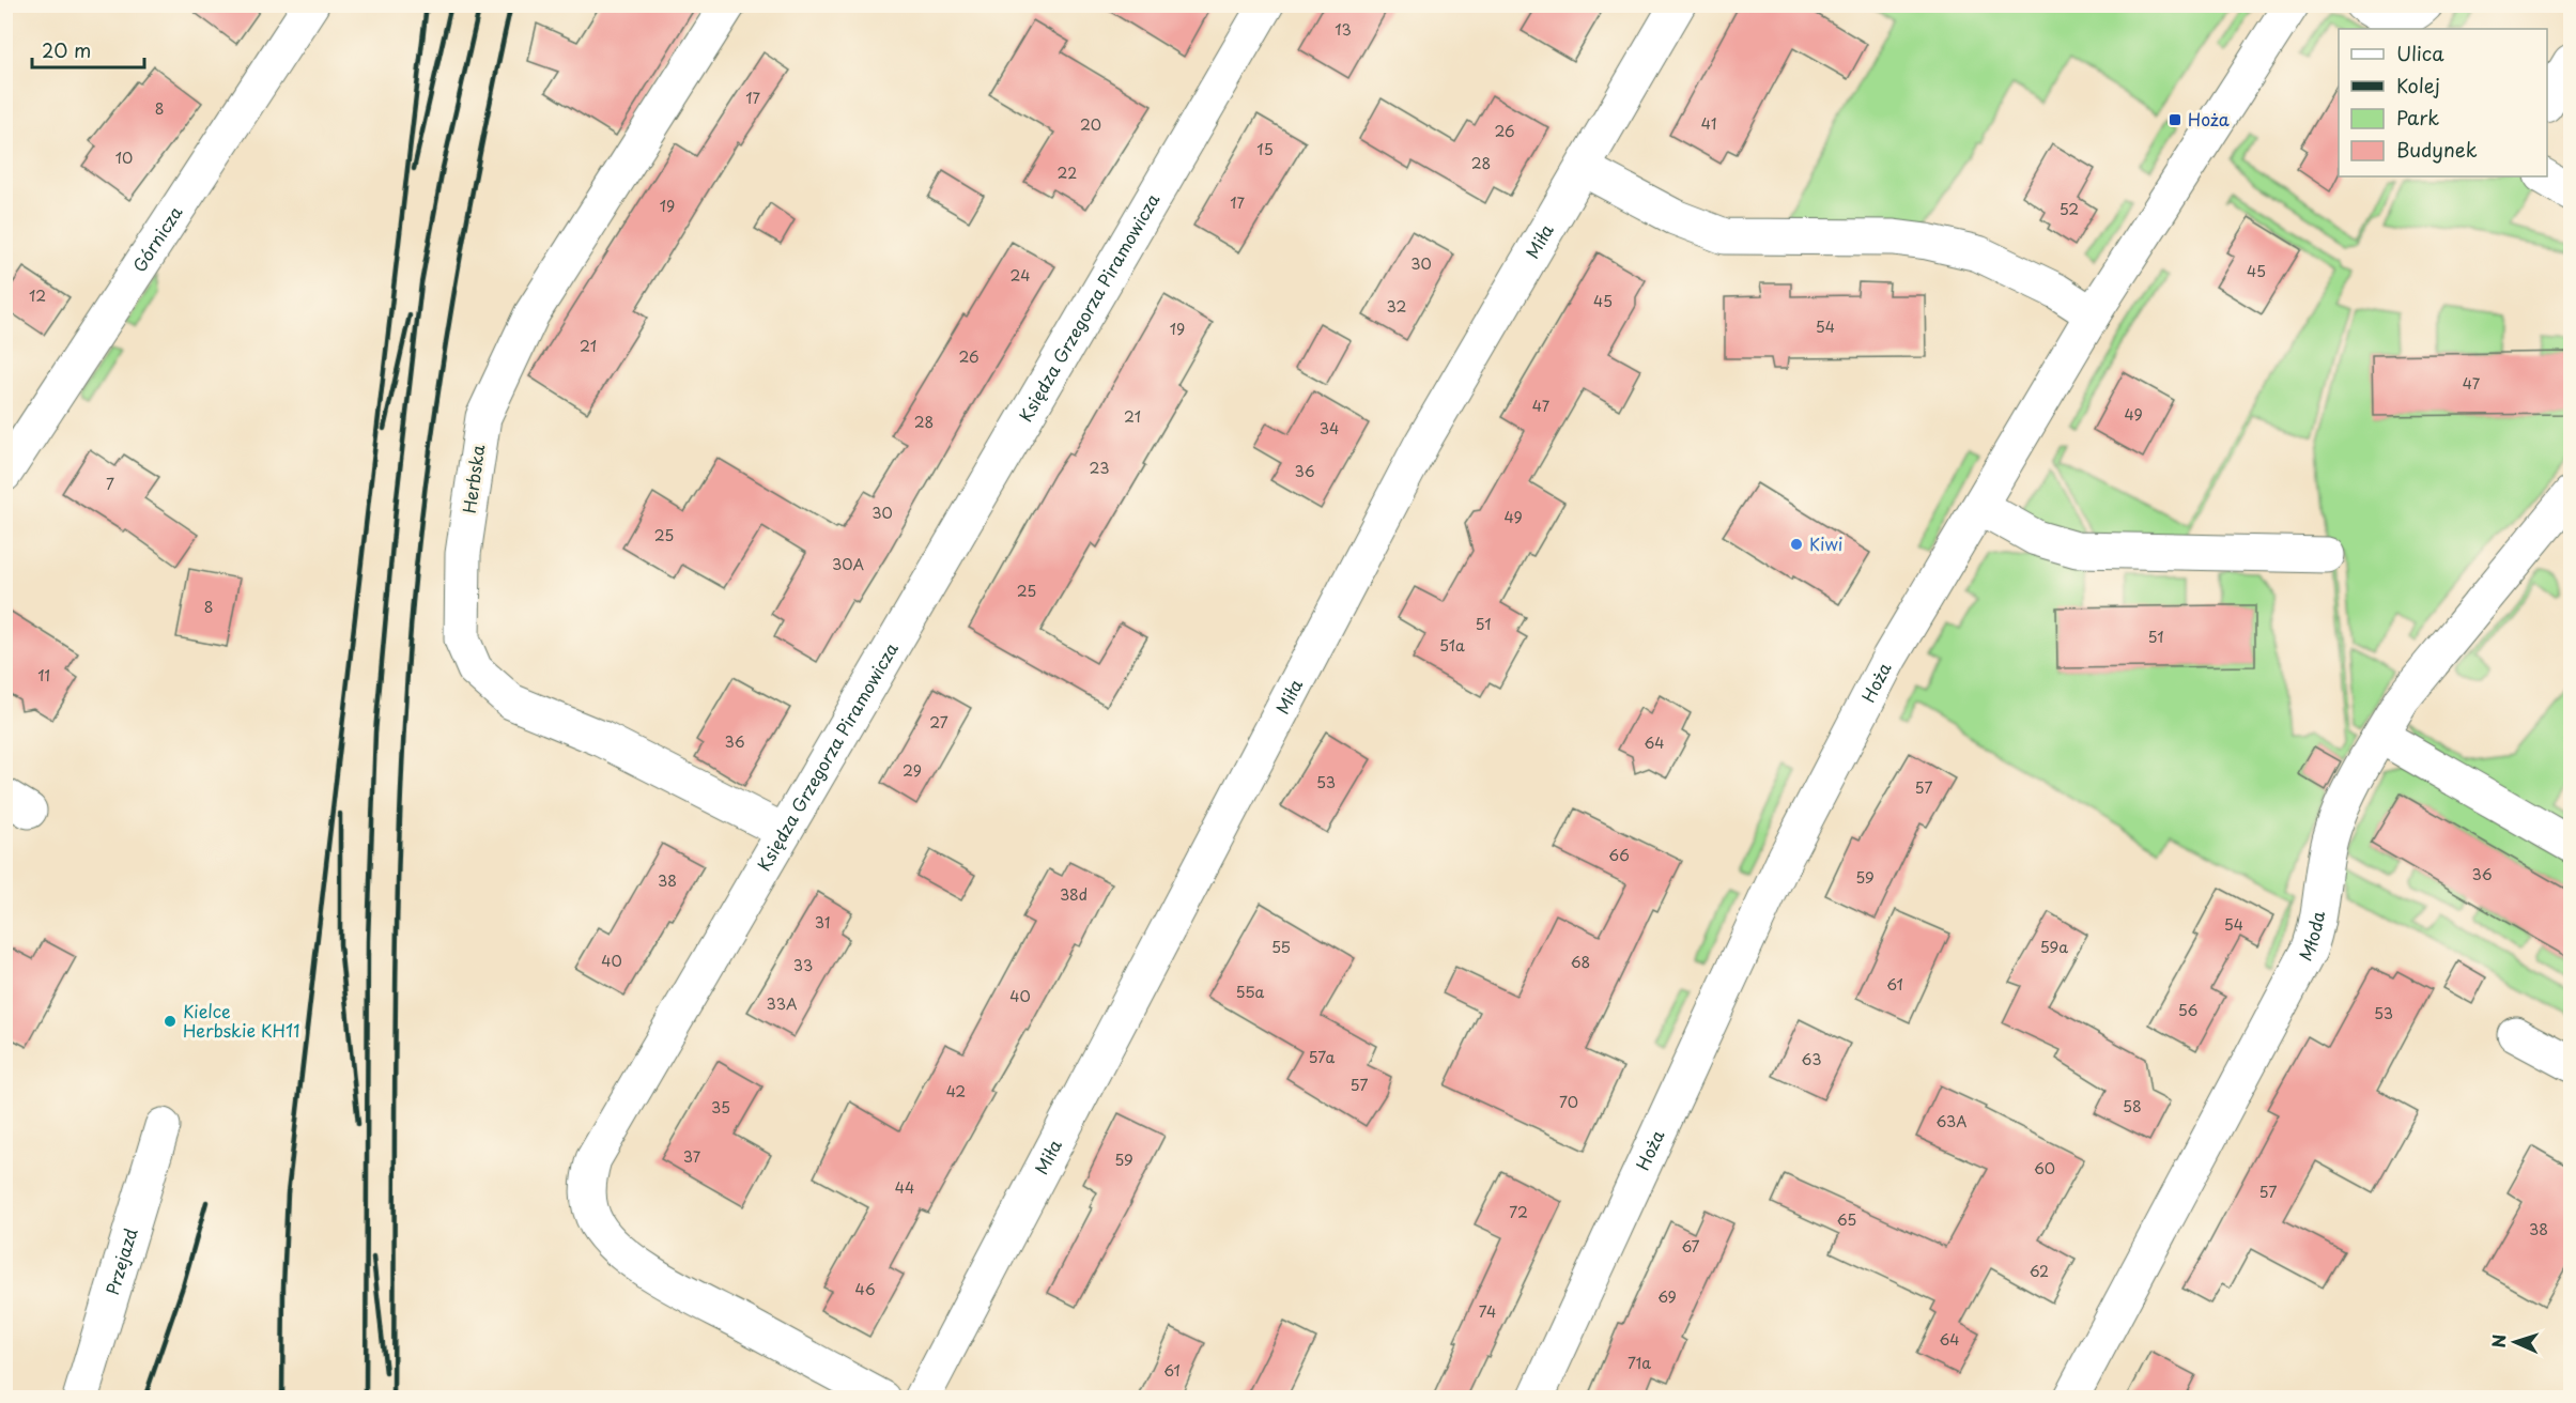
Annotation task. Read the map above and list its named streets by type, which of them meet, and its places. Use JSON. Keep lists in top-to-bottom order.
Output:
{
  "streets": {
    "street": [
      "Górnicza",
      "Miła",
      "Księdza Grzegorza Piramowicza",
      "Herbska",
      "Hoża",
      "Młoda",
      "Przejazd"
    ]
  },
  "crossings": [
    ["Księdza Grzegorza Piramowicza", "Herbska"]
  ],
  "places": {
    "transit": ["Hoża"],
    "other": ["Kiwi", "Kielce Herbskie KH11"]
  },
  "house_numbers": [
    "13",
    "17",
    "8",
    "41",
    "20",
    "26",
    "15",
    "10",
    "28",
    "22",
    "17",
    "19",
    "52",
    "30",
    "45",
    "24",
    "12",
    "45",
    "32",
    "54",
    "19",
    "21",
    "26",
    "47",
    "47",
    "49",
    "21",
    "28",
    "34",
    "23",
    "36",
    "7",
    "30",
    "49",
    "25",
    "30A",
    "25",
    "8",
    "51",
    "51",
    "51a",
    "11",
    "27",
    "36",
    "64",
    "29",
    "53",
    "57",
    "66",
    "36",
    "59",
    "38",
    "38d",
    "31",
    "54",
    "55",
    "59a",
    "40",
    "68",
    "33",
    "61",
    "55a",
    "40",
    "33A",
    "56",
    "53",
    "57a",
    "63",
    "57",
    "42",
    "70",
    "58",
    "35",
    "63A",
    "37",
    "59",
    "60",
    "44",
    "57",
    "72",
    "65",
    "38",
    "67",
    "62",
    "46",
    "69",
    "74",
    "64",
    "71a",
    "61"
  ],
  "legend": [
    "Ulica",
    "Kolej",
    "Park",
    "Budynek"
  ],
  "scale_bar": "20 m",
  "north": "left"
}
